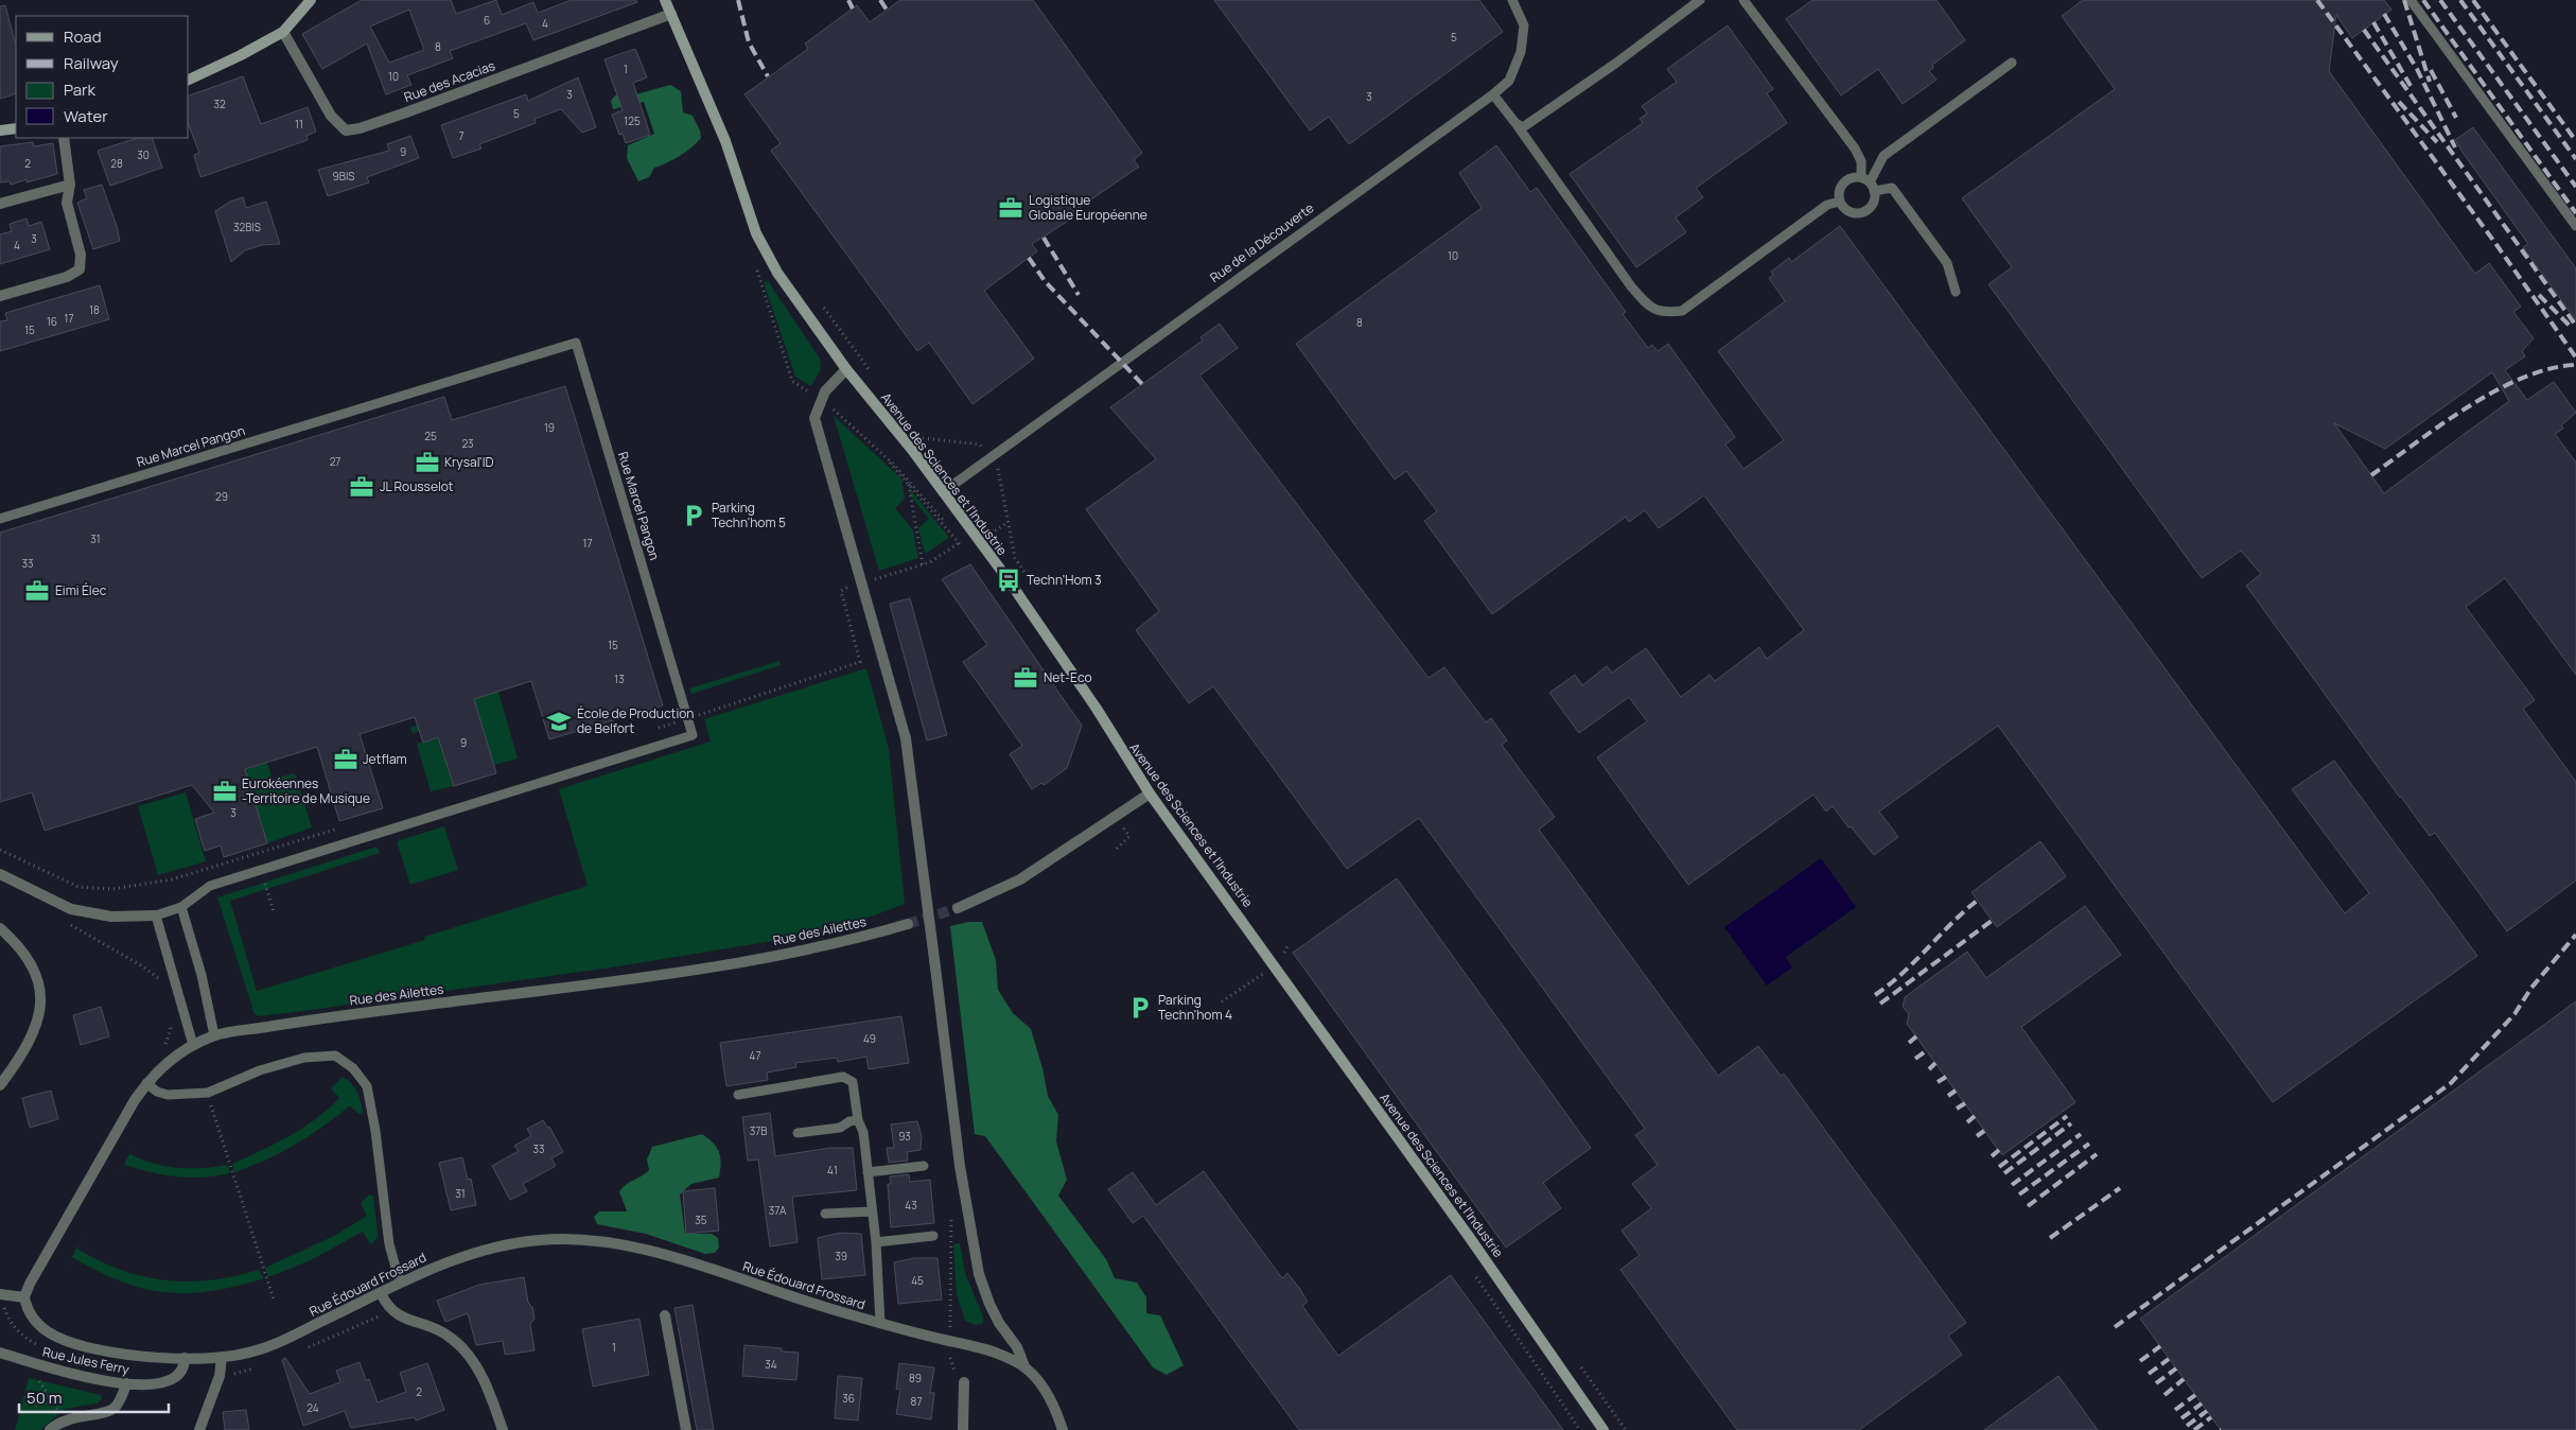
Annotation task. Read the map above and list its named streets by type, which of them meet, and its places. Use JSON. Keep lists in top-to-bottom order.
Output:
{
  "streets": {
    "street": [
      "Rue des Acacias",
      "Avenue des Sciences et l'Industrie",
      "Rue des Ailettes",
      "Rue Édouard Frossard",
      "Rue Jules Ferry"
    ],
    "lane": ["Rue de la Découverte", "Rue Marcel Pangon"]
  },
  "crossings": [
    ["Rue des Acacias", "Avenue des Sciences et l'Industrie"],
    ["Rue de la Découverte", "Avenue des Sciences et l'Industrie"],
    ["Rue des Ailettes", "Rue Édouard Frossard"],
    ["Rue Édouard Frossard", "Rue Jules Ferry"]
  ],
  "places": {
    "office": [
      "Logistique Globale Européenne",
      "Krysal'ID",
      "JL Rousselot",
      "Eimi Élec",
      "Net-Eco",
      "Jetflam",
      "Eurokéennes -Territoire de Musique"
    ],
    "parking": ["Parking Techn'hom 5", "Parking Techn'hom 4"],
    "bus stop": ["Techn'Hom 3"],
    "school or university": ["École de Production de Belfort"]
  },
  "house_numbers": [
    "6",
    "4",
    "5",
    "8",
    "1",
    "10",
    "3",
    "3",
    "32",
    "5",
    "125",
    "11",
    "7",
    "9",
    "30",
    "2",
    "28",
    "9BIS",
    "32BIS",
    "3",
    "4",
    "10",
    "18",
    "17",
    "16",
    "8",
    "15",
    "19",
    "25",
    "23",
    "27",
    "29",
    "31",
    "17",
    "33",
    "15",
    "13",
    "9",
    "3",
    "49",
    "47",
    "37B",
    "93",
    "33",
    "41",
    "31",
    "43",
    "37A",
    "35",
    "39",
    "45",
    "1",
    "34",
    "89",
    "2",
    "36",
    "87",
    "24"
  ],
  "legend": [
    "Road",
    "Railway",
    "Park",
    "Water"
  ],
  "scale_bar": "50 m"
}
